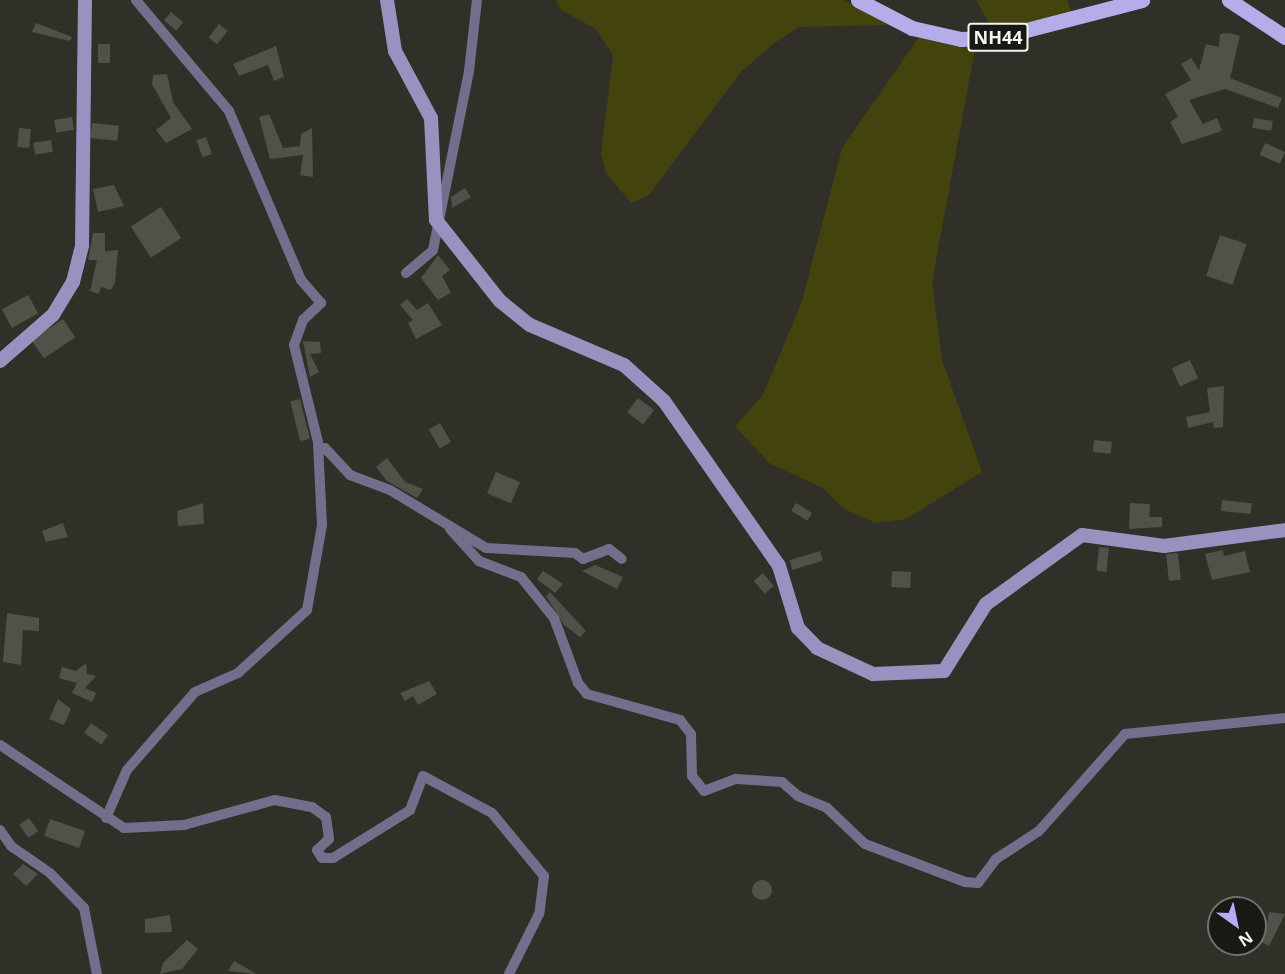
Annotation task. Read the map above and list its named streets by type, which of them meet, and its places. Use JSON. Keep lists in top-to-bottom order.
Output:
{
  "streets": {
    "main road": ["NH44"]
  },
  "north": "bottom right"
}
